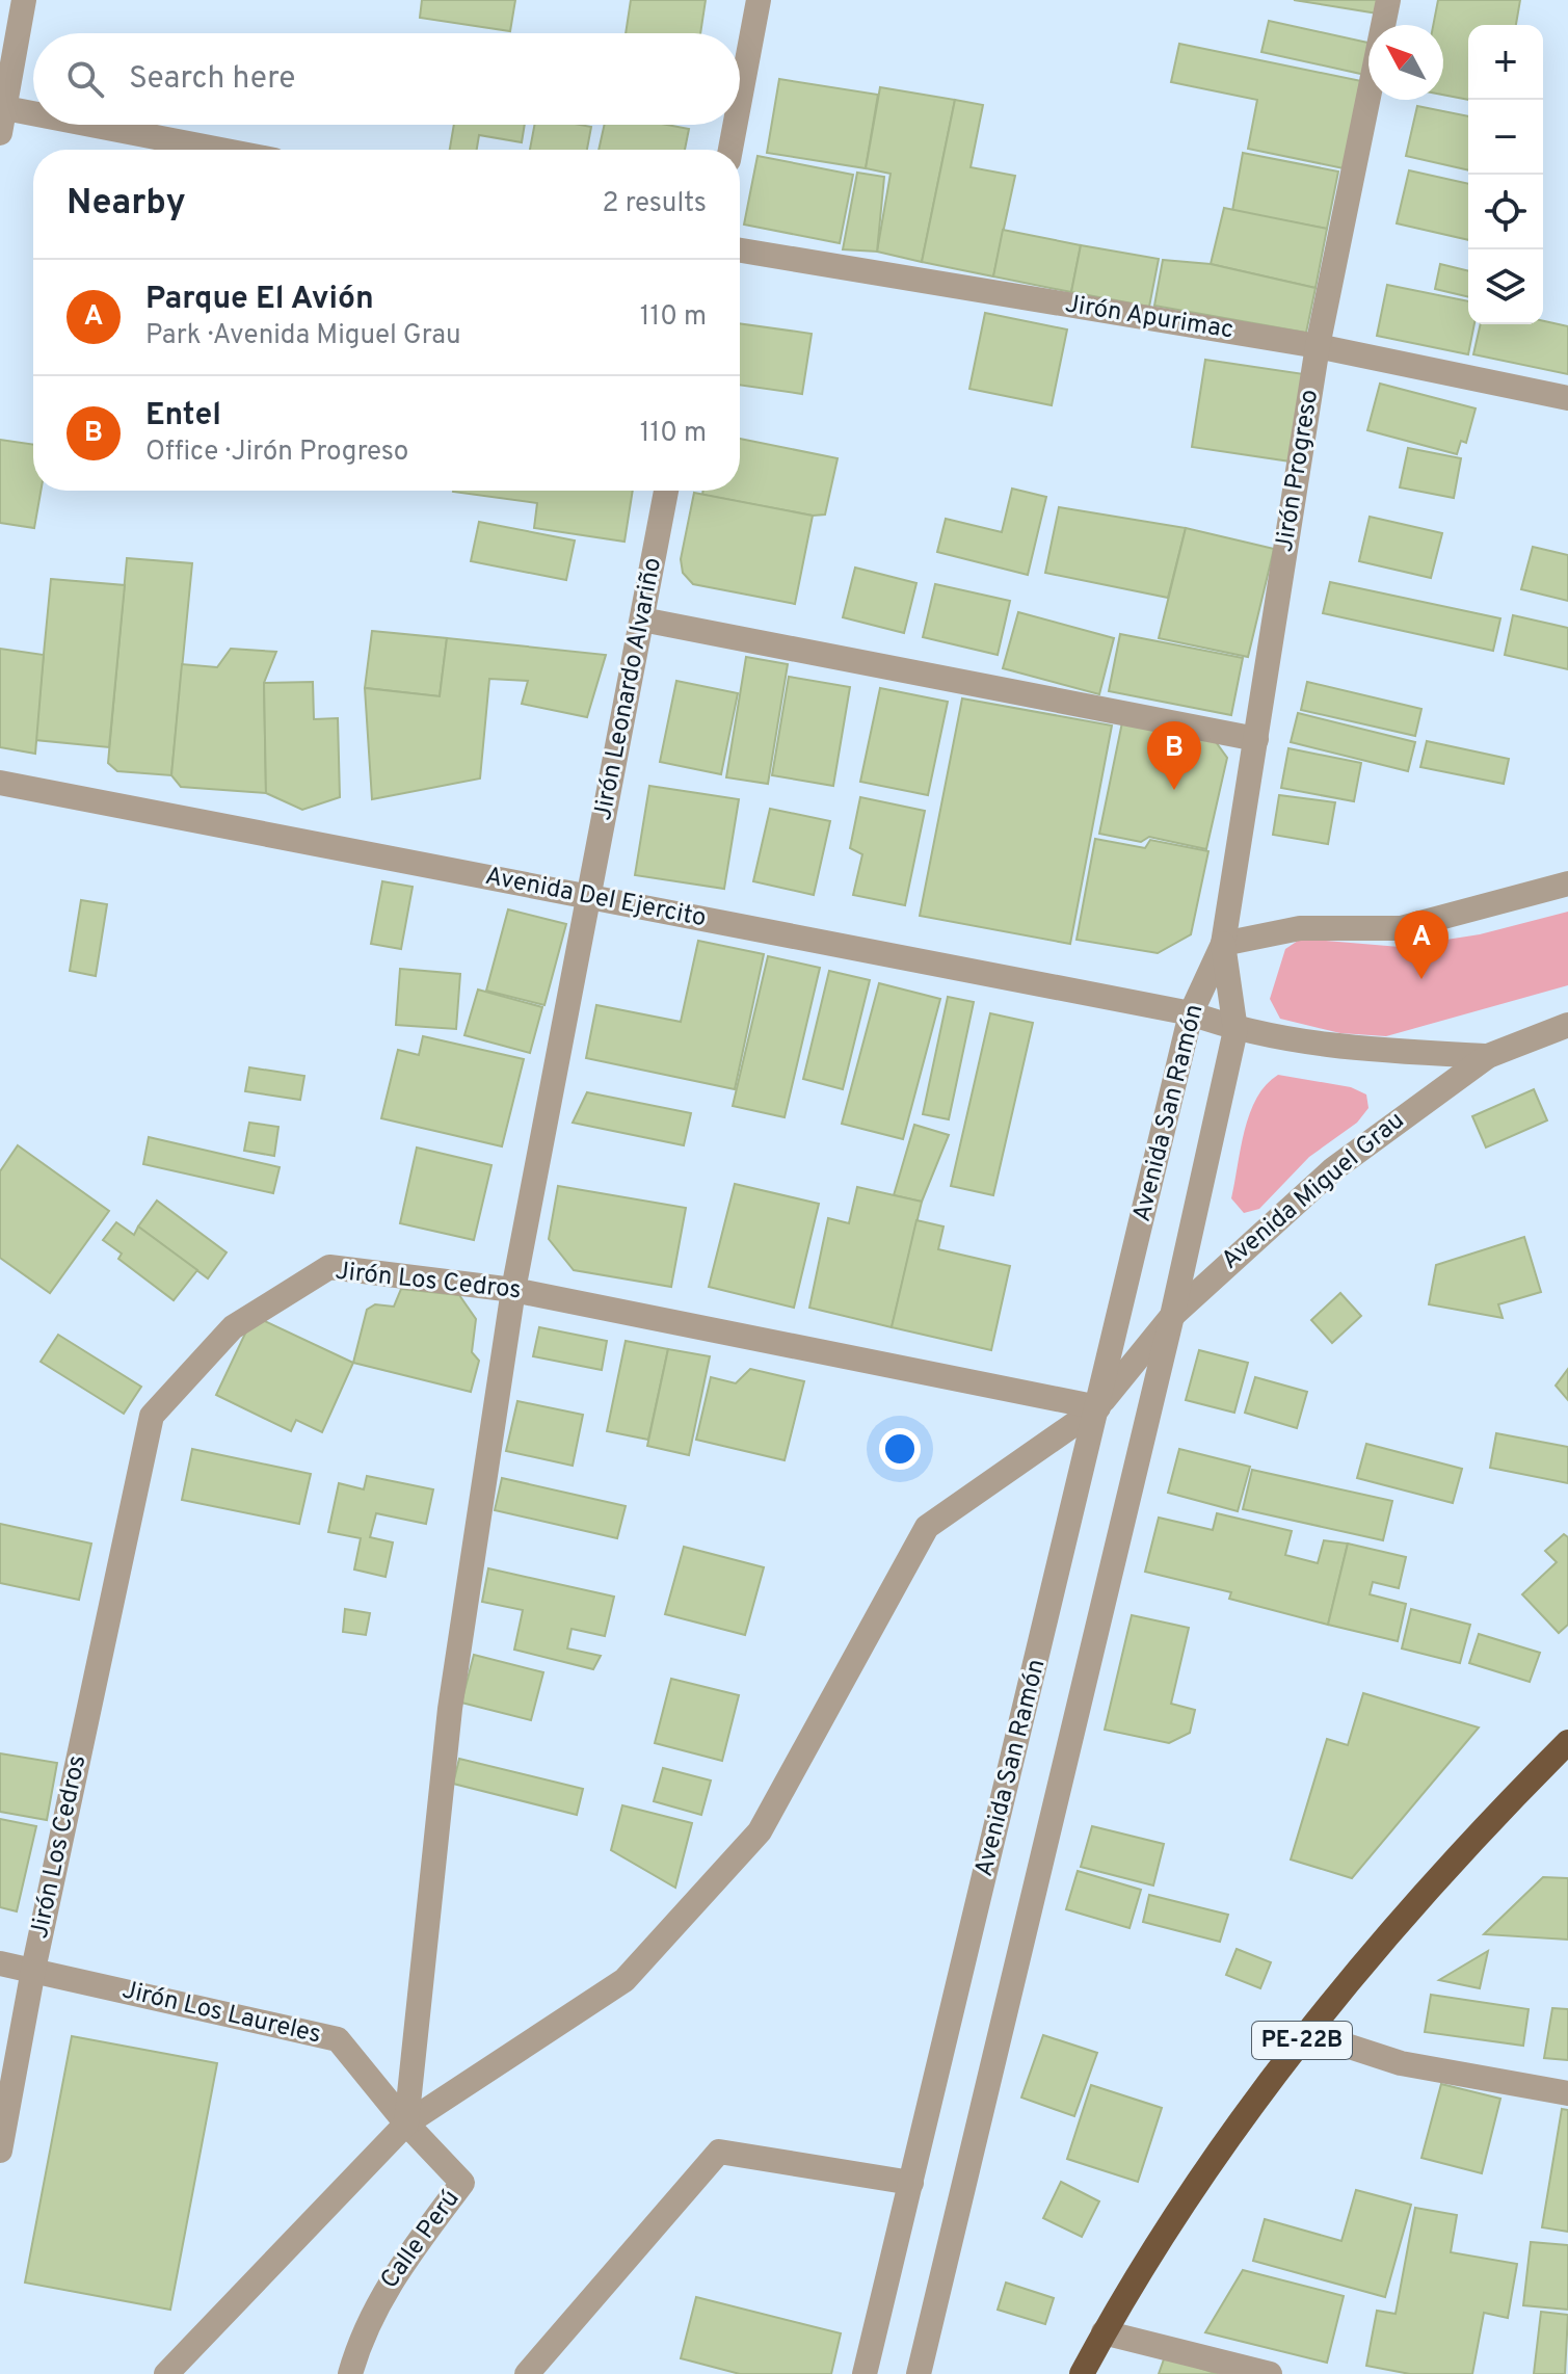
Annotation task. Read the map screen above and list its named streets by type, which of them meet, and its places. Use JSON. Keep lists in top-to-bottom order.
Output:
{
  "streets": {
    "highway": ["PE-22B"],
    "street": [
      "Jirón Apurimac",
      "Jirón Progreso",
      "Jirón Leonardo Alvariño",
      "Avenida Del Ejercito",
      "Avenida San Ramón",
      "Avenida Miguel Grau",
      "Jirón Los Cedros",
      "Jirón Los Laureles",
      "Calle Perú"
    ]
  },
  "crossings": [
    ["Jirón Apurimac", "Jirón Progreso"],
    ["Jirón Progreso", "Avenida San Ramón"],
    ["Jirón Leonardo Alvariño", "Avenida Del Ejercito"],
    ["Jirón Leonardo Alvariño", "Jirón Los Cedros"],
    ["Jirón Leonardo Alvariño", "Jirón Los Laureles"],
    ["Jirón Leonardo Alvariño", "Calle Perú"],
    ["Avenida Del Ejercito", "Avenida San Ramón"],
    ["Avenida Del Ejercito", "Avenida Miguel Grau"],
    ["Avenida San Ramón", "Avenida Miguel Grau"],
    ["Avenida San Ramón", "Jirón Los Cedros"],
    ["Avenida Miguel Grau", "Jirón Los Cedros"],
    ["Jirón Los Cedros", "Jirón Los Laureles"],
    ["Jirón Los Laureles", "Calle Perú"]
  ],
  "north": "top left",
  "page": {
    "map_buttons": ["+", "−"],
    "search": "Search here",
    "heading": ["Nearby", "2 results"],
    "list": [
      {
        "mark": "A",
        "name": "Parque El Avión",
        "note": "Park · Avenida Miguel Grau",
        "value": "110 m"
      },
      {
        "mark": "B",
        "name": "Entel",
        "note": "Office · Jirón Progreso",
        "value": "110 m"
      }
    ],
    "pins": ["B", "A"]
  }
}
